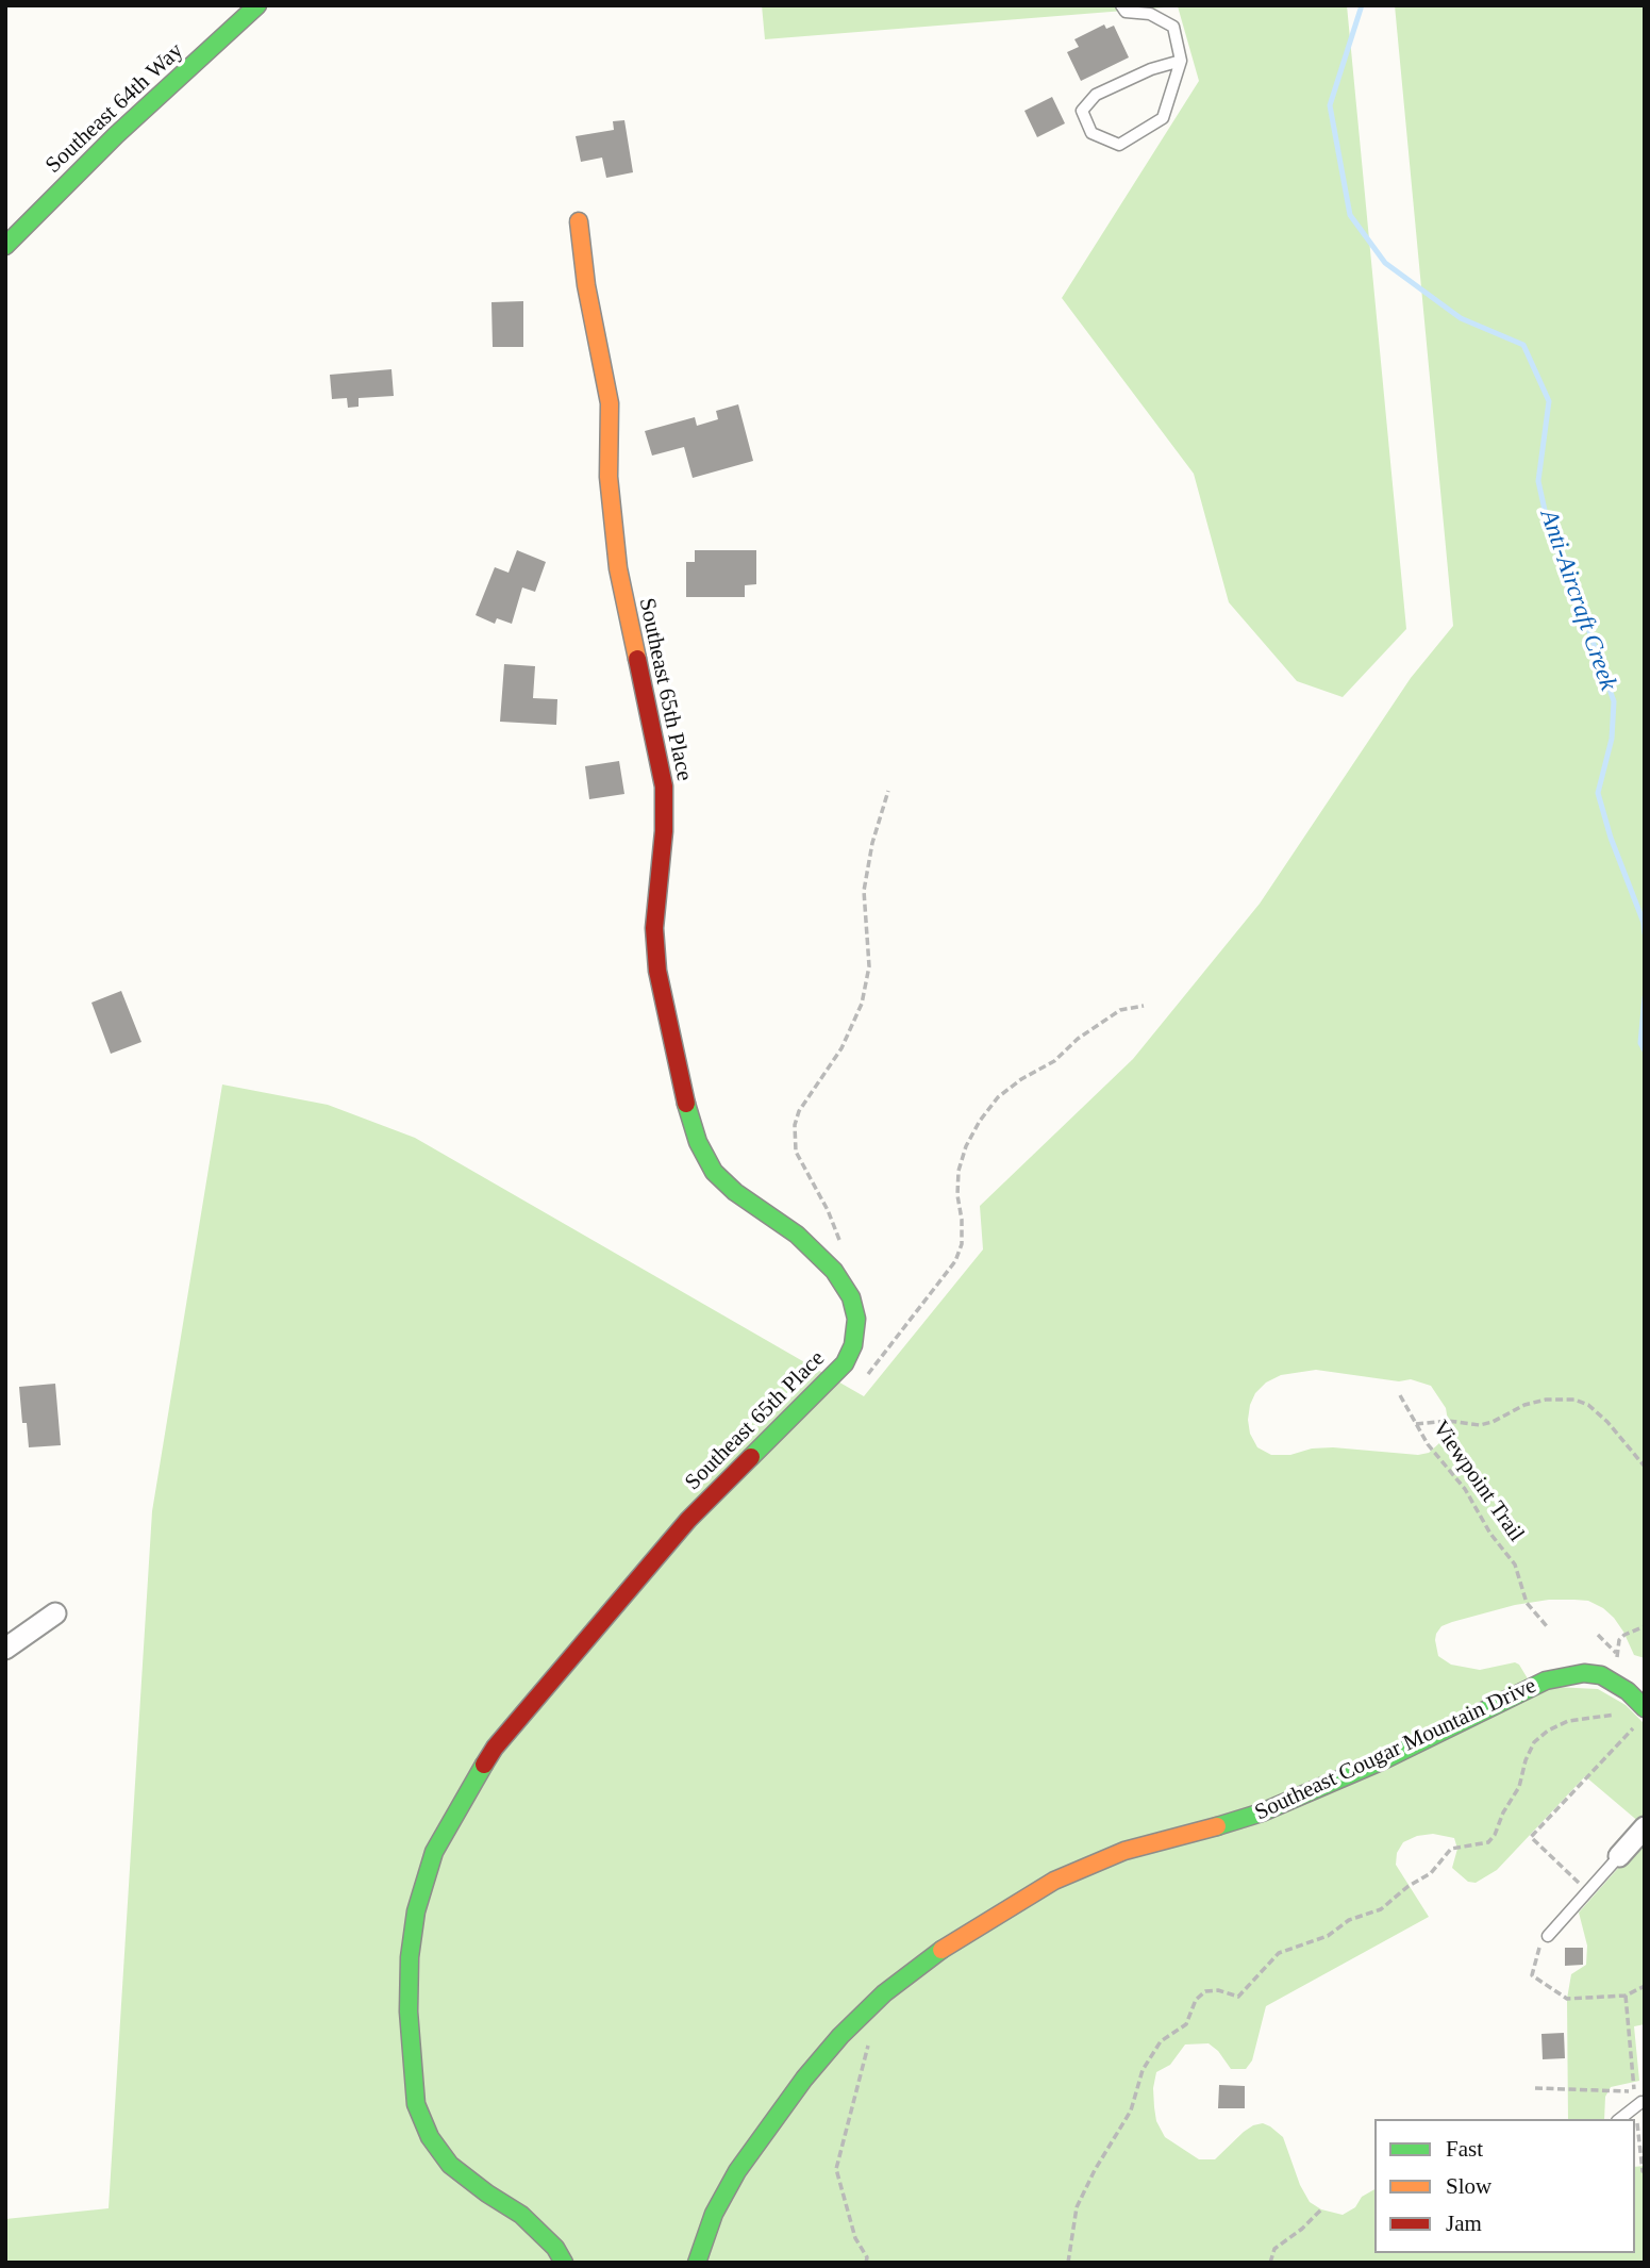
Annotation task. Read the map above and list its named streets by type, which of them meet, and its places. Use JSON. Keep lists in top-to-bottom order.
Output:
{
  "streets": {
    "street": ["Southeast 64th Way", "Southeast 65th Place", "Southeast Cougar Mountain Drive"],
    "path": ["Viewpoint Trail"]
  },
  "water": ["Anti-Aircraft Creek"],
  "legend": ["Fast", "Slow", "Jam"]
}
